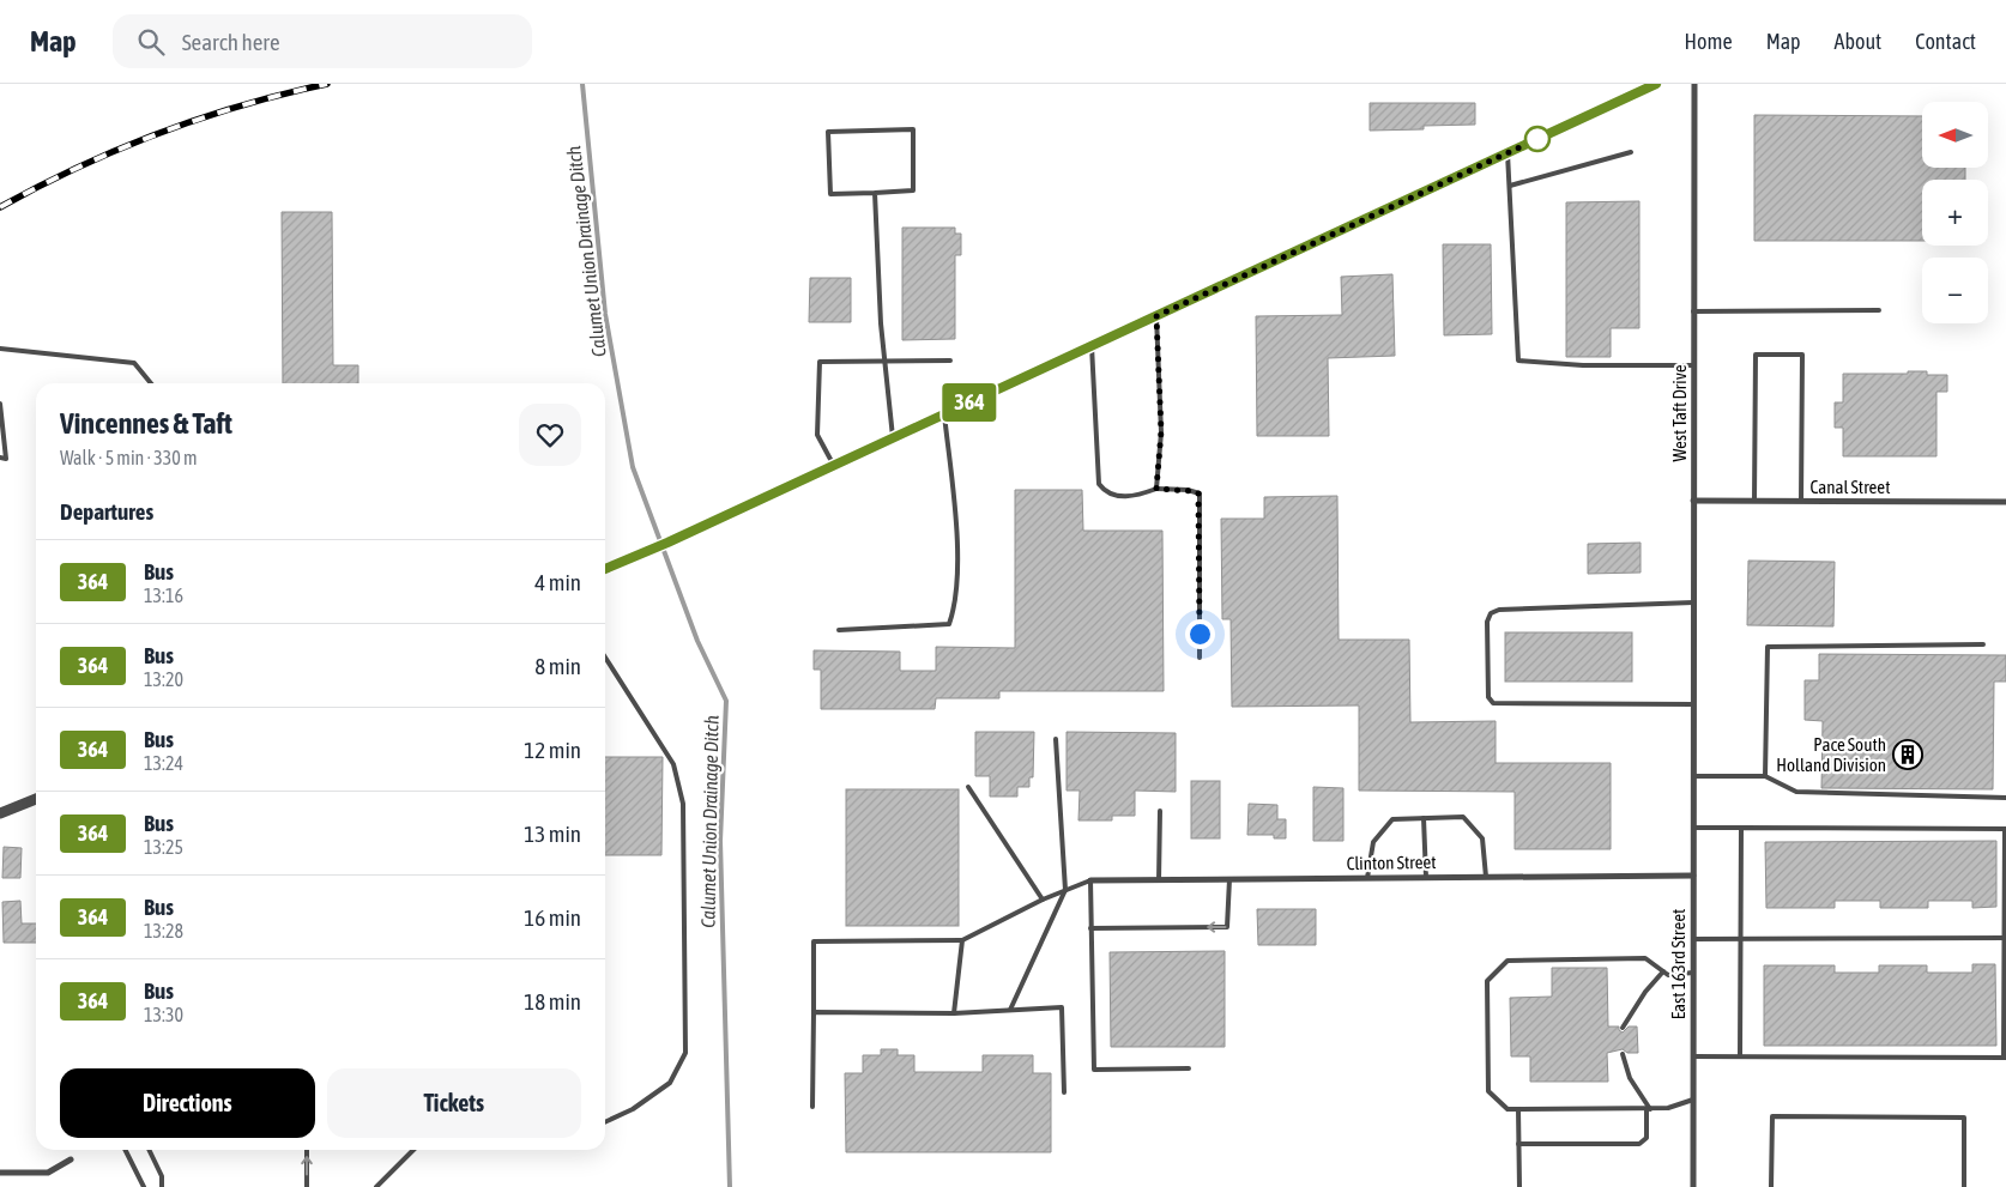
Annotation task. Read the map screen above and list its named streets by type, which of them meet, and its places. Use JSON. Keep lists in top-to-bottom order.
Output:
{
  "streets": {
    "street": [
      "West Taft Drive",
      "Canal Street",
      "Clinton Street",
      "East 163rd Street"
    ]
  },
  "crossings": [
    ["West Taft Drive", "Canal Street"],
    ["West Taft Drive", "East 163rd Street"],
    ["Clinton Street", "East 163rd Street"]
  ],
  "water": ["Calumet Union Drainage Ditch"],
  "places": {
    "building": ["Pace South Holland Division"]
  },
  "lines": ["bus line 364"],
  "north": "left",
  "page": {
    "header": "Map",
    "search": "Search here",
    "nav": [
      "Home",
      "Map",
      "About",
      "Contact"
    ],
    "on_map": "364",
    "map_buttons": ["+", "−"],
    "heading": [
      ["Vincennes & Taft", "Walk · 5 min · 330 m"],
      "Departures"
    ],
    "list": [
      {
        "mark": "364",
        "name": "Bus",
        "note": "13:16",
        "value": "4 min"
      },
      {
        "mark": "364",
        "name": "Bus",
        "note": "13:20",
        "value": "8 min"
      },
      {
        "mark": "364",
        "name": "Bus",
        "note": "13:24",
        "value": "12 min"
      },
      {
        "mark": "364",
        "name": "Bus",
        "note": "13:25",
        "value": "13 min"
      },
      {
        "mark": "364",
        "name": "Bus",
        "note": "13:28",
        "value": "16 min"
      },
      {
        "mark": "364",
        "name": "Bus",
        "note": "13:30",
        "value": "18 min"
      }
    ],
    "buttons": ["Directions", "Tickets"]
  }
}
